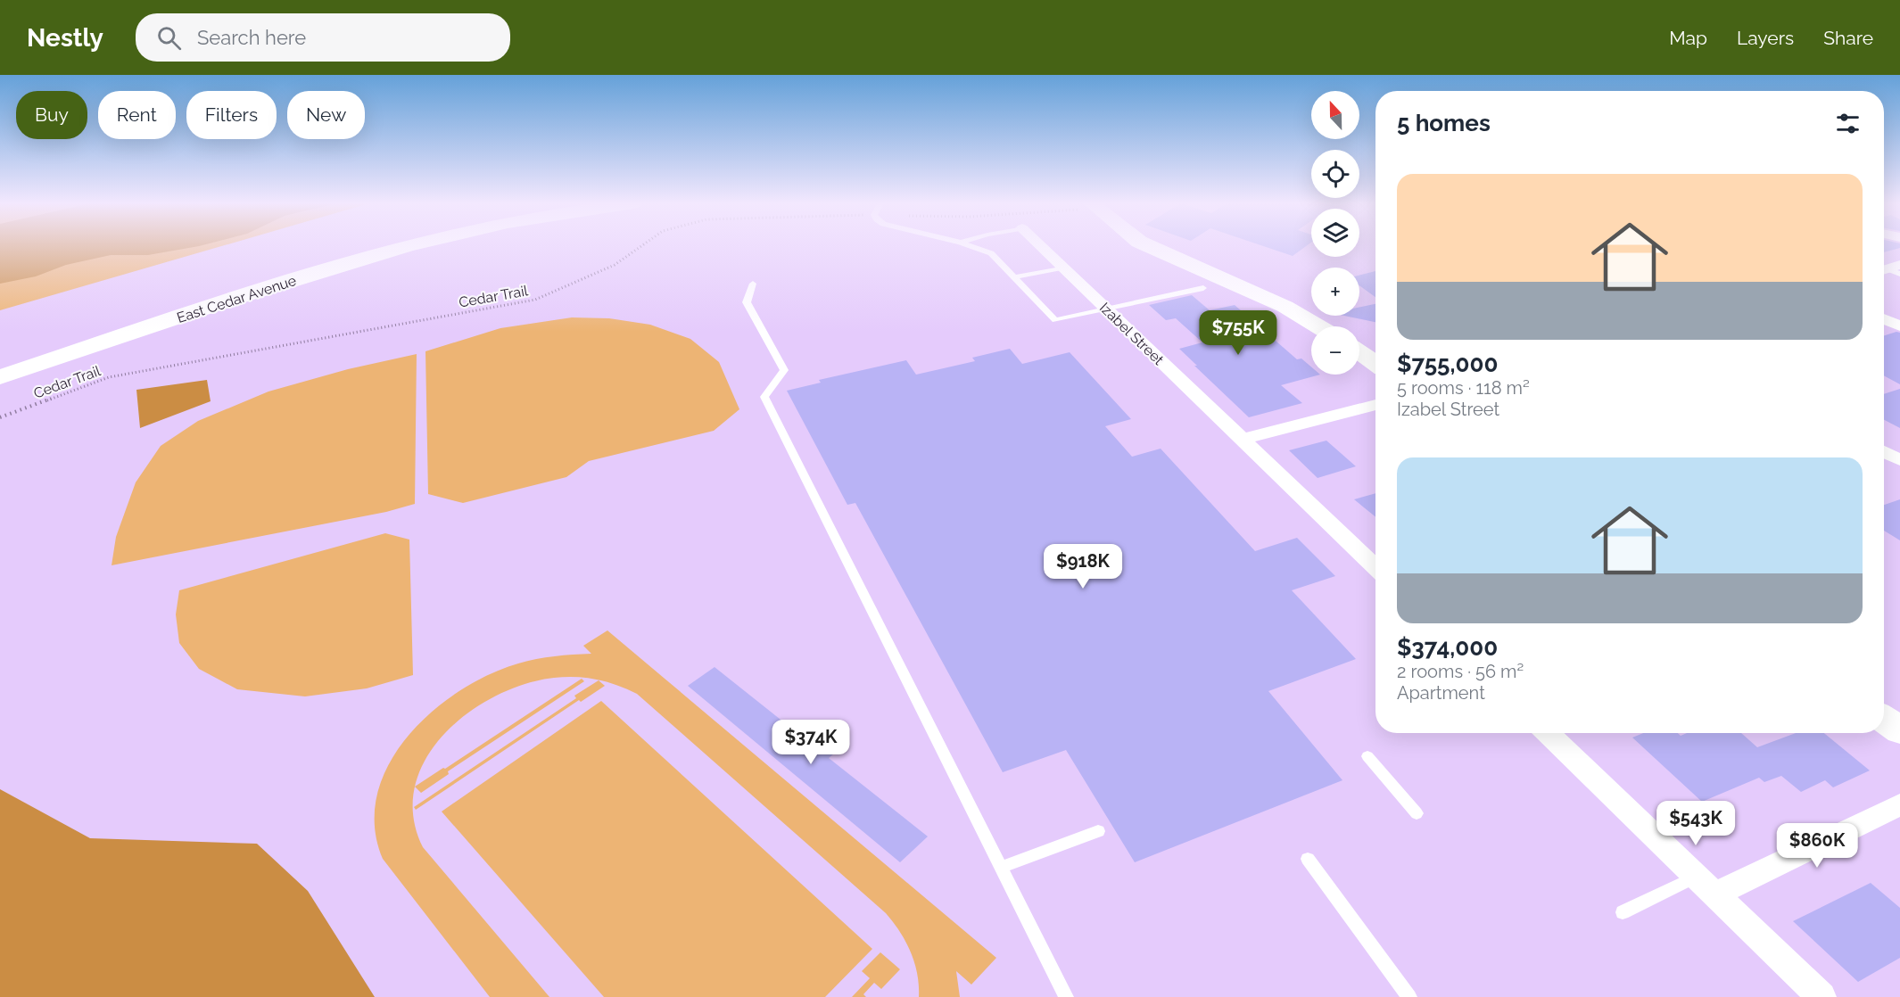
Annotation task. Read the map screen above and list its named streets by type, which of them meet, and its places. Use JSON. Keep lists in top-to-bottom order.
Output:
{
  "streets": {
    "street": ["East Cedar Avenue", "Izabel Street"],
    "path": ["Cedar Trail"]
  },
  "north": "top",
  "page": {
    "header": "Nestly",
    "search": "Search here",
    "nav": ["Map", "Layers", "Share"],
    "map_buttons": ["+", "−"],
    "chip": [
      "Buy",
      "Rent",
      "Filters",
      "New"
    ],
    "heading": "5 homes",
    "list": [
      {
        "name": "$755,000",
        "note": "5 rooms · 118 m² · Izabel Street"
      },
      {
        "name": "$374,000",
        "note": "2 rooms · 56 m² · Apartment"
      }
    ],
    "price": [
      "$755K",
      "$918K",
      "$374K",
      "$543K",
      "$860K"
    ]
  }
}
